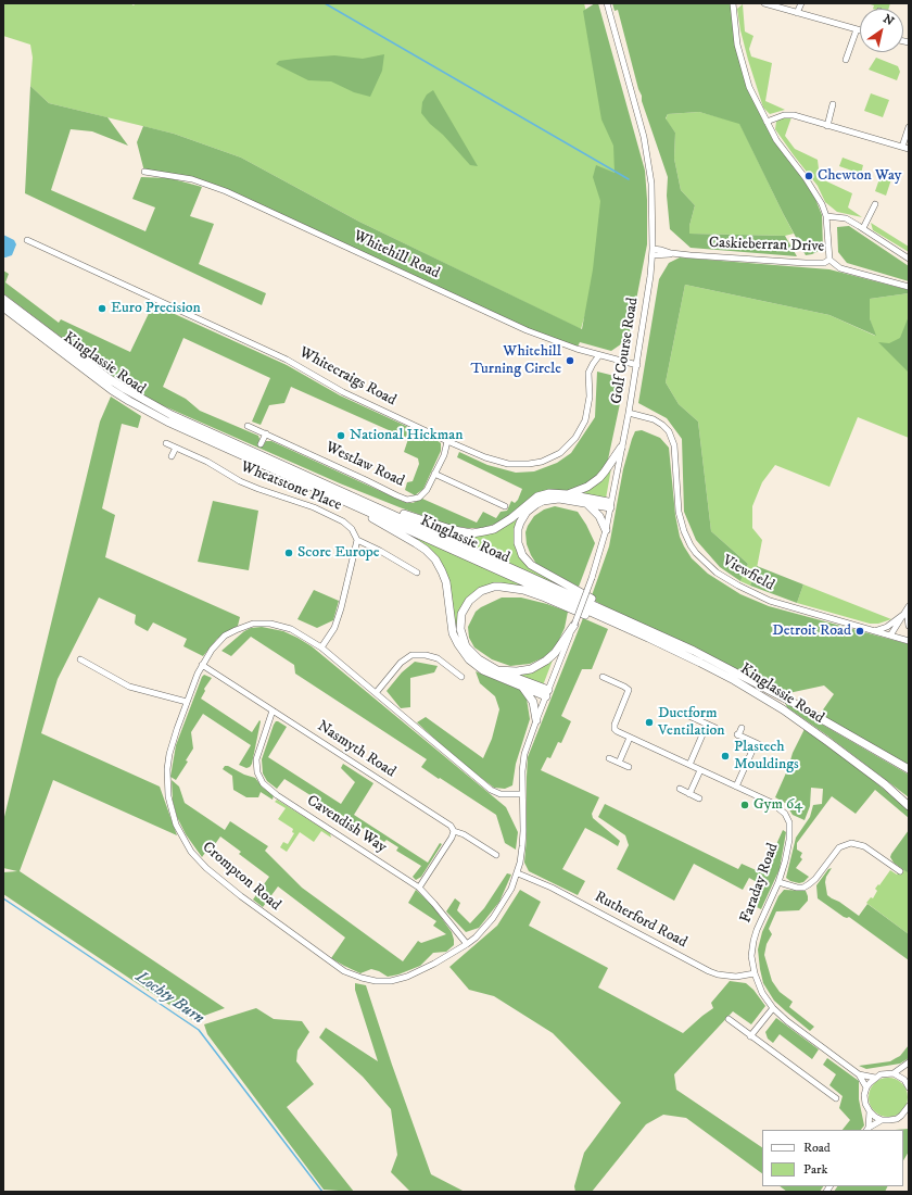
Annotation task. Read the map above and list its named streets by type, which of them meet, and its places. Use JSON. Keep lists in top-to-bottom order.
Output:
{
  "streets": {
    "main road": ["Kinglassie Road"],
    "street": [
      "Caskieberran Drive",
      "Whitehill Road",
      "Golf Course Road",
      "Whitecraigs Road",
      "Westlaw Road",
      "Wheatstone Place",
      "Viewfield",
      "Nasmyth Road",
      "Cavendish Way",
      "Crompton Road",
      "Faraday Road",
      "Rutherford Road"
    ]
  },
  "crossings": [
    ["Caskieberran Drive", "Golf Course Road"],
    ["Whitehill Road", "Golf Course Road"],
    ["Whitehill Road", "Whitecraigs Road"],
    ["Golf Course Road", "Viewfield"],
    ["Golf Course Road", "Crompton Road"],
    ["Whitecraigs Road", "Westlaw Road"],
    ["Nasmyth Road", "Cavendish Way"],
    ["Nasmyth Road", "Crompton Road"],
    ["Cavendish Way", "Crompton Road"],
    ["Crompton Road", "Rutherford Road"],
    ["Faraday Road", "Rutherford Road"]
  ],
  "water": ["Lochty Burn"],
  "places": [
    "Chewton Way",
    "Euro Precision",
    "Whitehill Turning Circle",
    "National Hickman",
    "Score Europe",
    "Detroit Road",
    "Ductform Ventilation",
    "Plastech Mouldings",
    "Gym 64"
  ],
  "legend": ["Road", "Park"],
  "north": "top right"
}
